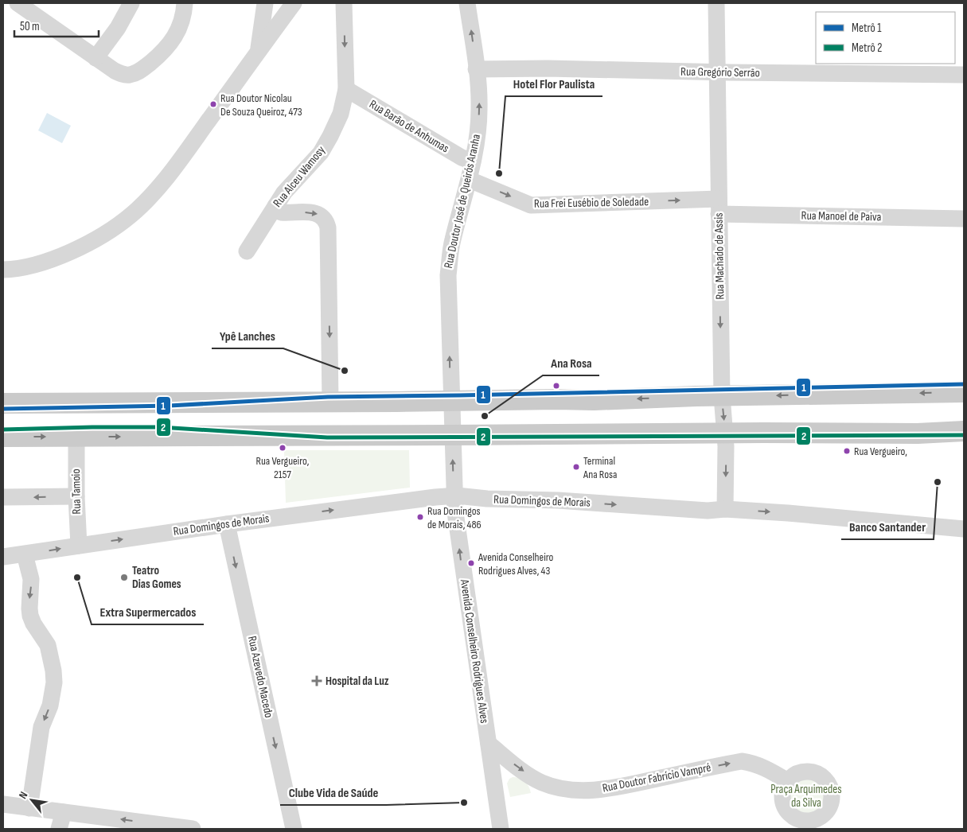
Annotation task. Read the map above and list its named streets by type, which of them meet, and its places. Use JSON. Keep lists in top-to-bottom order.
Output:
{
  "streets": {
    "street": [
      "Rua Gregório Serrão",
      "Rua Barão de Anhumas",
      "Rua Alceu Wamosy",
      "Rua Doutor José de Queirós Aranha",
      "Rua Frei Eusébio de Soledade",
      "Rua Manoel de Paiva",
      "Rua Machado de Assis",
      "Rua Tamoio",
      "Rua Domingos de Morais",
      "Avenida Conselheiro Rodrigues Alves",
      "Rua Azevedo Macedo",
      "Rua Doutor Fabrício Vampré"
    ]
  },
  "crossings": [
    ["Rua Gregório Serrão", "Rua Doutor José de Queirós Aranha"],
    ["Rua Gregório Serrão", "Rua Machado de Assis"],
    ["Rua Barão de Anhumas", "Rua Alceu Wamosy"],
    ["Rua Barão de Anhumas", "Rua Doutor José de Queirós Aranha"],
    ["Rua Doutor José de Queirós Aranha", "Rua Frei Eusébio de Soledade"],
    ["Rua Doutor José de Queirós Aranha", "Avenida Conselheiro Rodrigues Alves"],
    ["Rua Frei Eusébio de Soledade", "Rua Manoel de Paiva"],
    ["Rua Frei Eusébio de Soledade", "Rua Machado de Assis"],
    ["Rua Manoel de Paiva", "Rua Machado de Assis"],
    ["Rua Machado de Assis", "Rua Domingos de Morais"],
    ["Rua Tamoio", "Rua Domingos de Morais"],
    ["Rua Domingos de Morais", "Avenida Conselheiro Rodrigues Alves"],
    ["Rua Domingos de Morais", "Rua Azevedo Macedo"],
    ["Avenida Conselheiro Rodrigues Alves", "Rua Doutor Fabrício Vampré"]
  ],
  "one_way": [
    "Rua Doutor José de Queirós Aranha",
    "Rua Frei Eusébio de Soledade",
    "Rua Machado de Assis",
    "Rua Domingos de Morais",
    "Avenida Conselheiro Rodrigues Alves",
    "Rua Azevedo Macedo",
    "Rua Doutor Fabrício Vampré"
  ],
  "parks": ["Praça Arquimedes da Silva"],
  "places": {
    "other": [
      "Rua Doutor Nicolau De Souza Queiroz, 473",
      "Hotel Flor Paulista",
      "Ypê Lanches",
      "Ana Rosa",
      "Rua Vergueiro, 2157",
      "Rua Vergueiro,",
      "Terminal Ana Rosa",
      "Banco Santander",
      "Rua Domingos de Morais, 486",
      "Avenida Conselheiro Rodrigues Alves, 43",
      "Extra Supermercados",
      "Teatro Dias Gomes",
      "Clube Vida de Saúde"
    ],
    "health": ["Hospital da Luz"]
  },
  "lines": ["metro line 1", "metro line 2"],
  "legend": ["Metrô 1", "Metrô 2"],
  "scale_bar": "50 m",
  "north": "top left"
}
